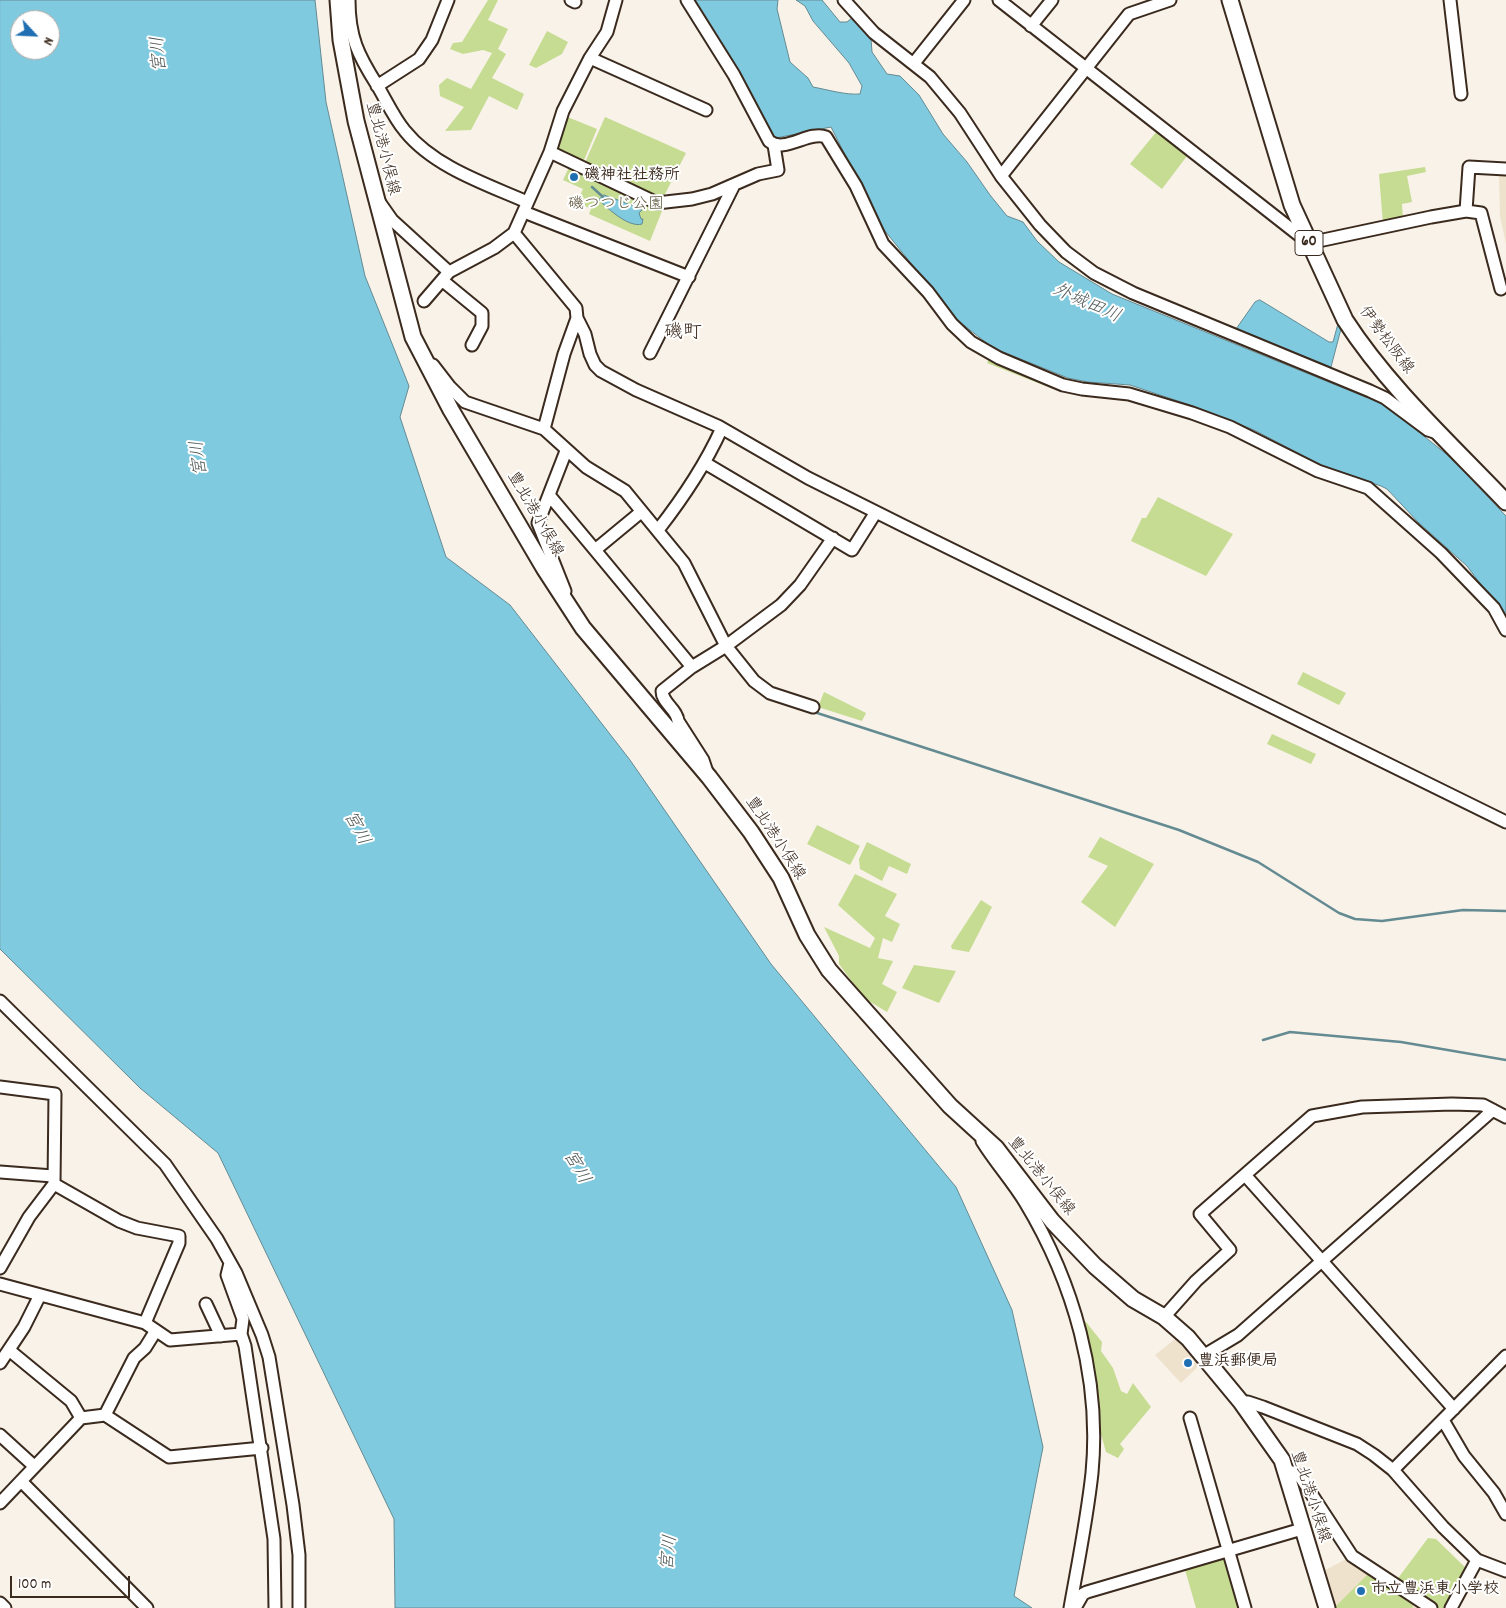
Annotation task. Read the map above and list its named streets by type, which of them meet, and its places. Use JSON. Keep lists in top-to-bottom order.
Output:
{
  "streets": {
    "main road": ["豊北港小俣線", "60", "伊勢松阪線"]
  },
  "districts": ["磯町"],
  "water": ["宮川", "外城田川"],
  "parks": ["磯つつじ公園"],
  "places": ["磯神社社務所", "豊浜郵便局", "市立豊浜東小学校"],
  "scale_bar": "100 m",
  "north": "bottom right"
}
